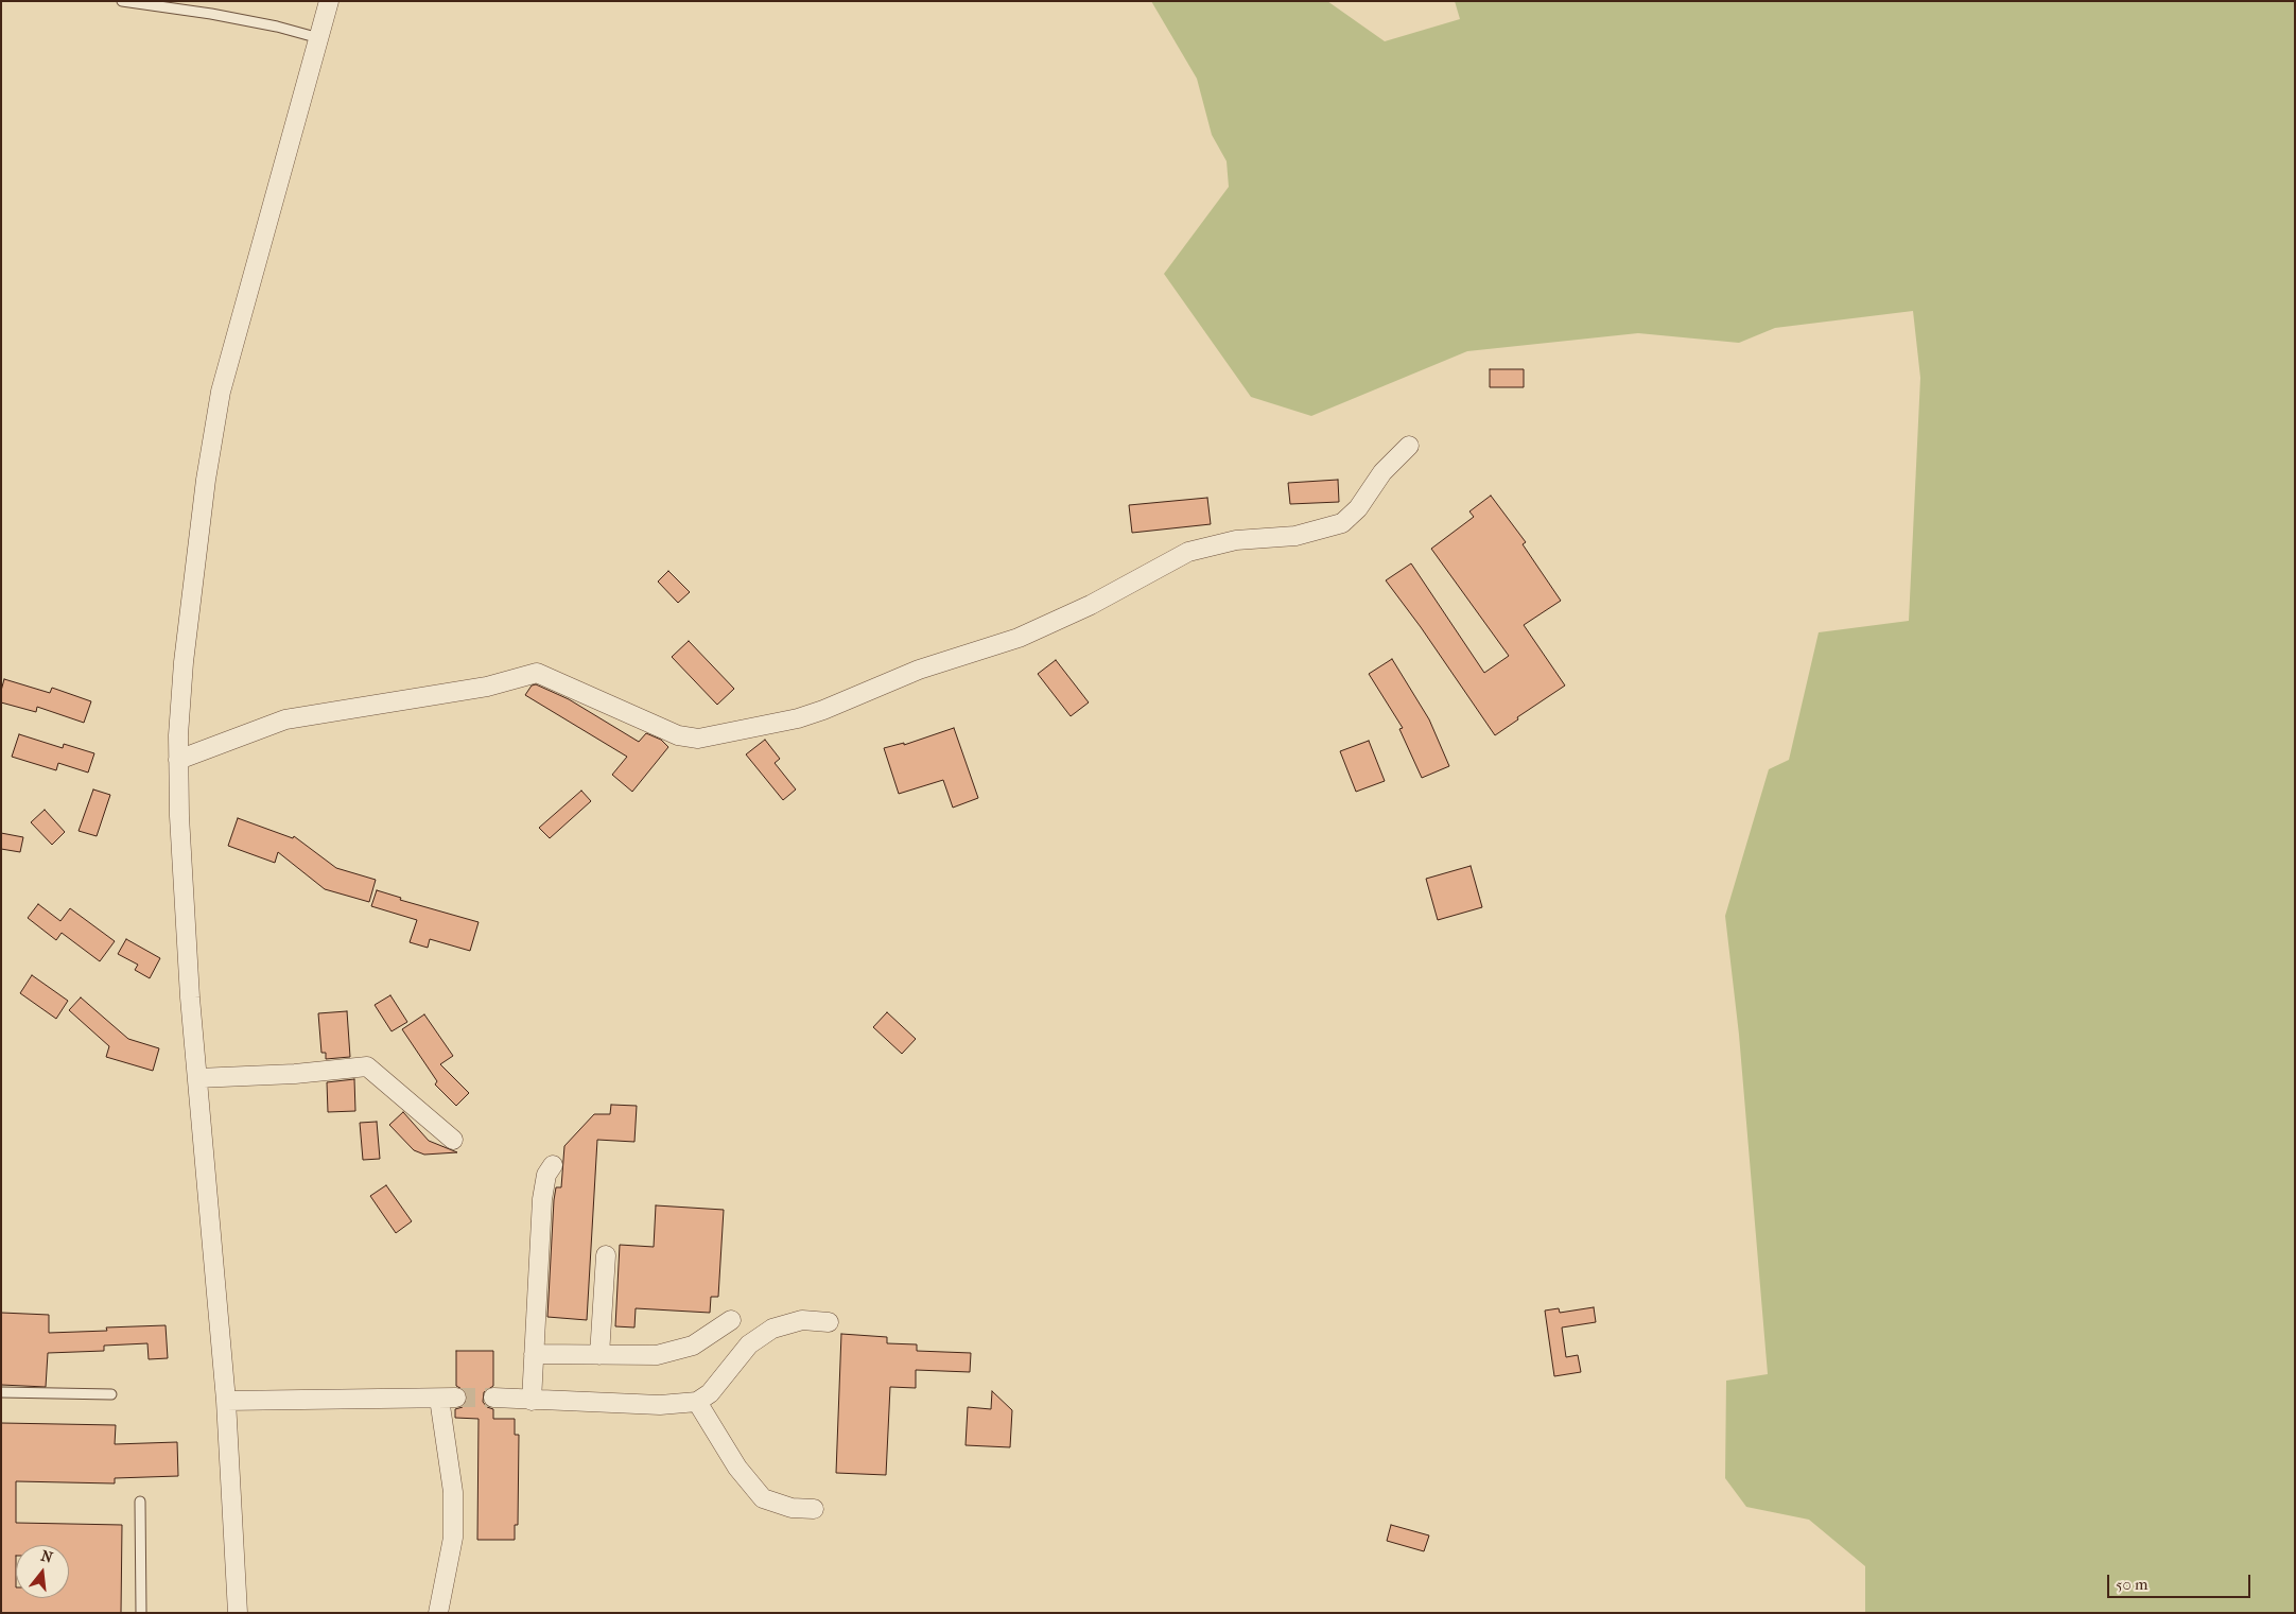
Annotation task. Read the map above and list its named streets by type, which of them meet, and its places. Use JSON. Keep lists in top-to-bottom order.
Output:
{
  "scale_bar": "50 m",
  "north": "top"
}
